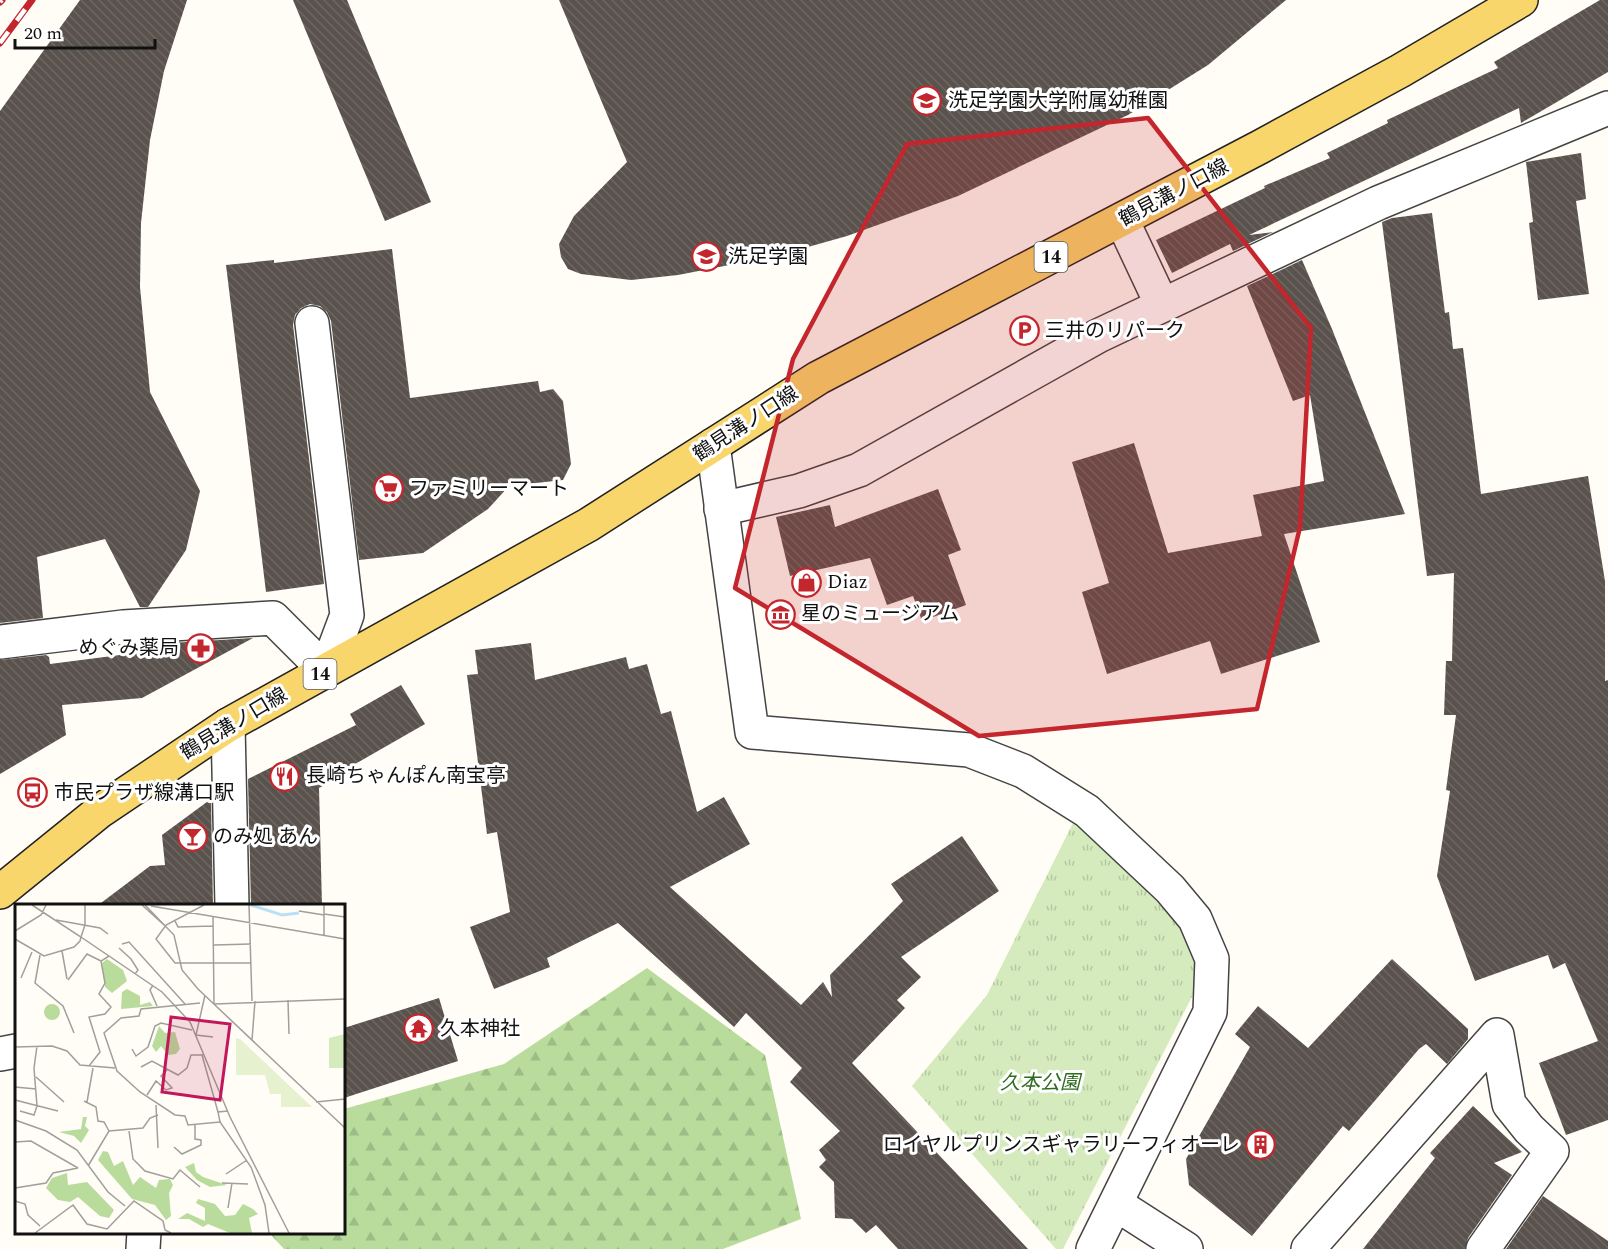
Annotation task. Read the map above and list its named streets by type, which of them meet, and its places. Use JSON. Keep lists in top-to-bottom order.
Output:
{
  "streets": {
    "main road": ["鶴見溝ノ口線", "14"]
  },
  "parks": ["久本公園"],
  "places": {
    "school or university": ["洗足学園大学附属幼稚園", "洗足学園"],
    "parking": ["三井のリパーク"],
    "supermarket": ["ファミリーマート"],
    "shop": ["Diaz"],
    "museum": ["星のミュージアム"],
    "pharmacy": ["めぐみ薬局"],
    "restaurant": ["長崎ちゃんぽん南宝亭"],
    "bus stop": ["市民プラザ線溝口駅"],
    "bar": ["のみ処 あん"],
    "temple": ["久本神社"],
    "building": ["ロイヤルプリンスギャラリーフィオーレ"]
  },
  "scale_bar": "20 m"
}
